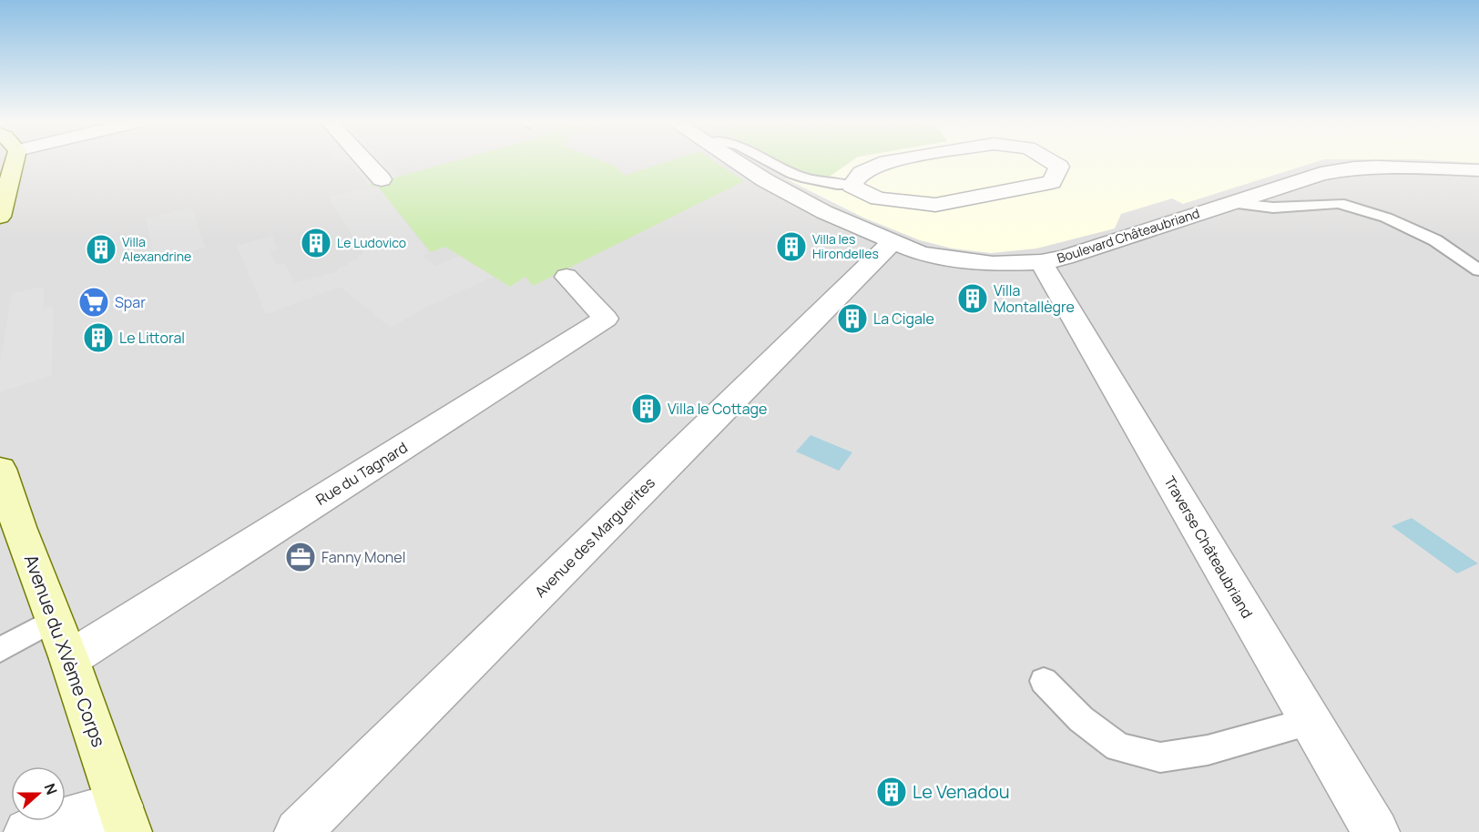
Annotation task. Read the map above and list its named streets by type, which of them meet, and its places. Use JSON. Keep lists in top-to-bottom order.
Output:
{
  "streets": {
    "main road": ["Avenue du XVème Corps"],
    "street": [
      "Boulevard Châteaubriand",
      "Rue du Tagnard",
      "Avenue des Marguerites",
      "Traverse Châteaubriand"
    ]
  },
  "crossings": [
    ["Boulevard Châteaubriand", "Avenue des Marguerites"],
    ["Boulevard Châteaubriand", "Traverse Châteaubriand"],
    ["Rue du Tagnard", "Avenue du XVème Corps"]
  ],
  "places": {
    "building": [
      "Le Ludovico",
      "Villa les Hirondelles",
      "Villa Alexandrine",
      "Villa Montallègre",
      "La Cigale",
      "Le Littoral",
      "Villa le Cottage",
      "Le Venadou"
    ],
    "supermarket": ["Spar"],
    "office": ["Fanny Monel"]
  },
  "north": "right"
}
